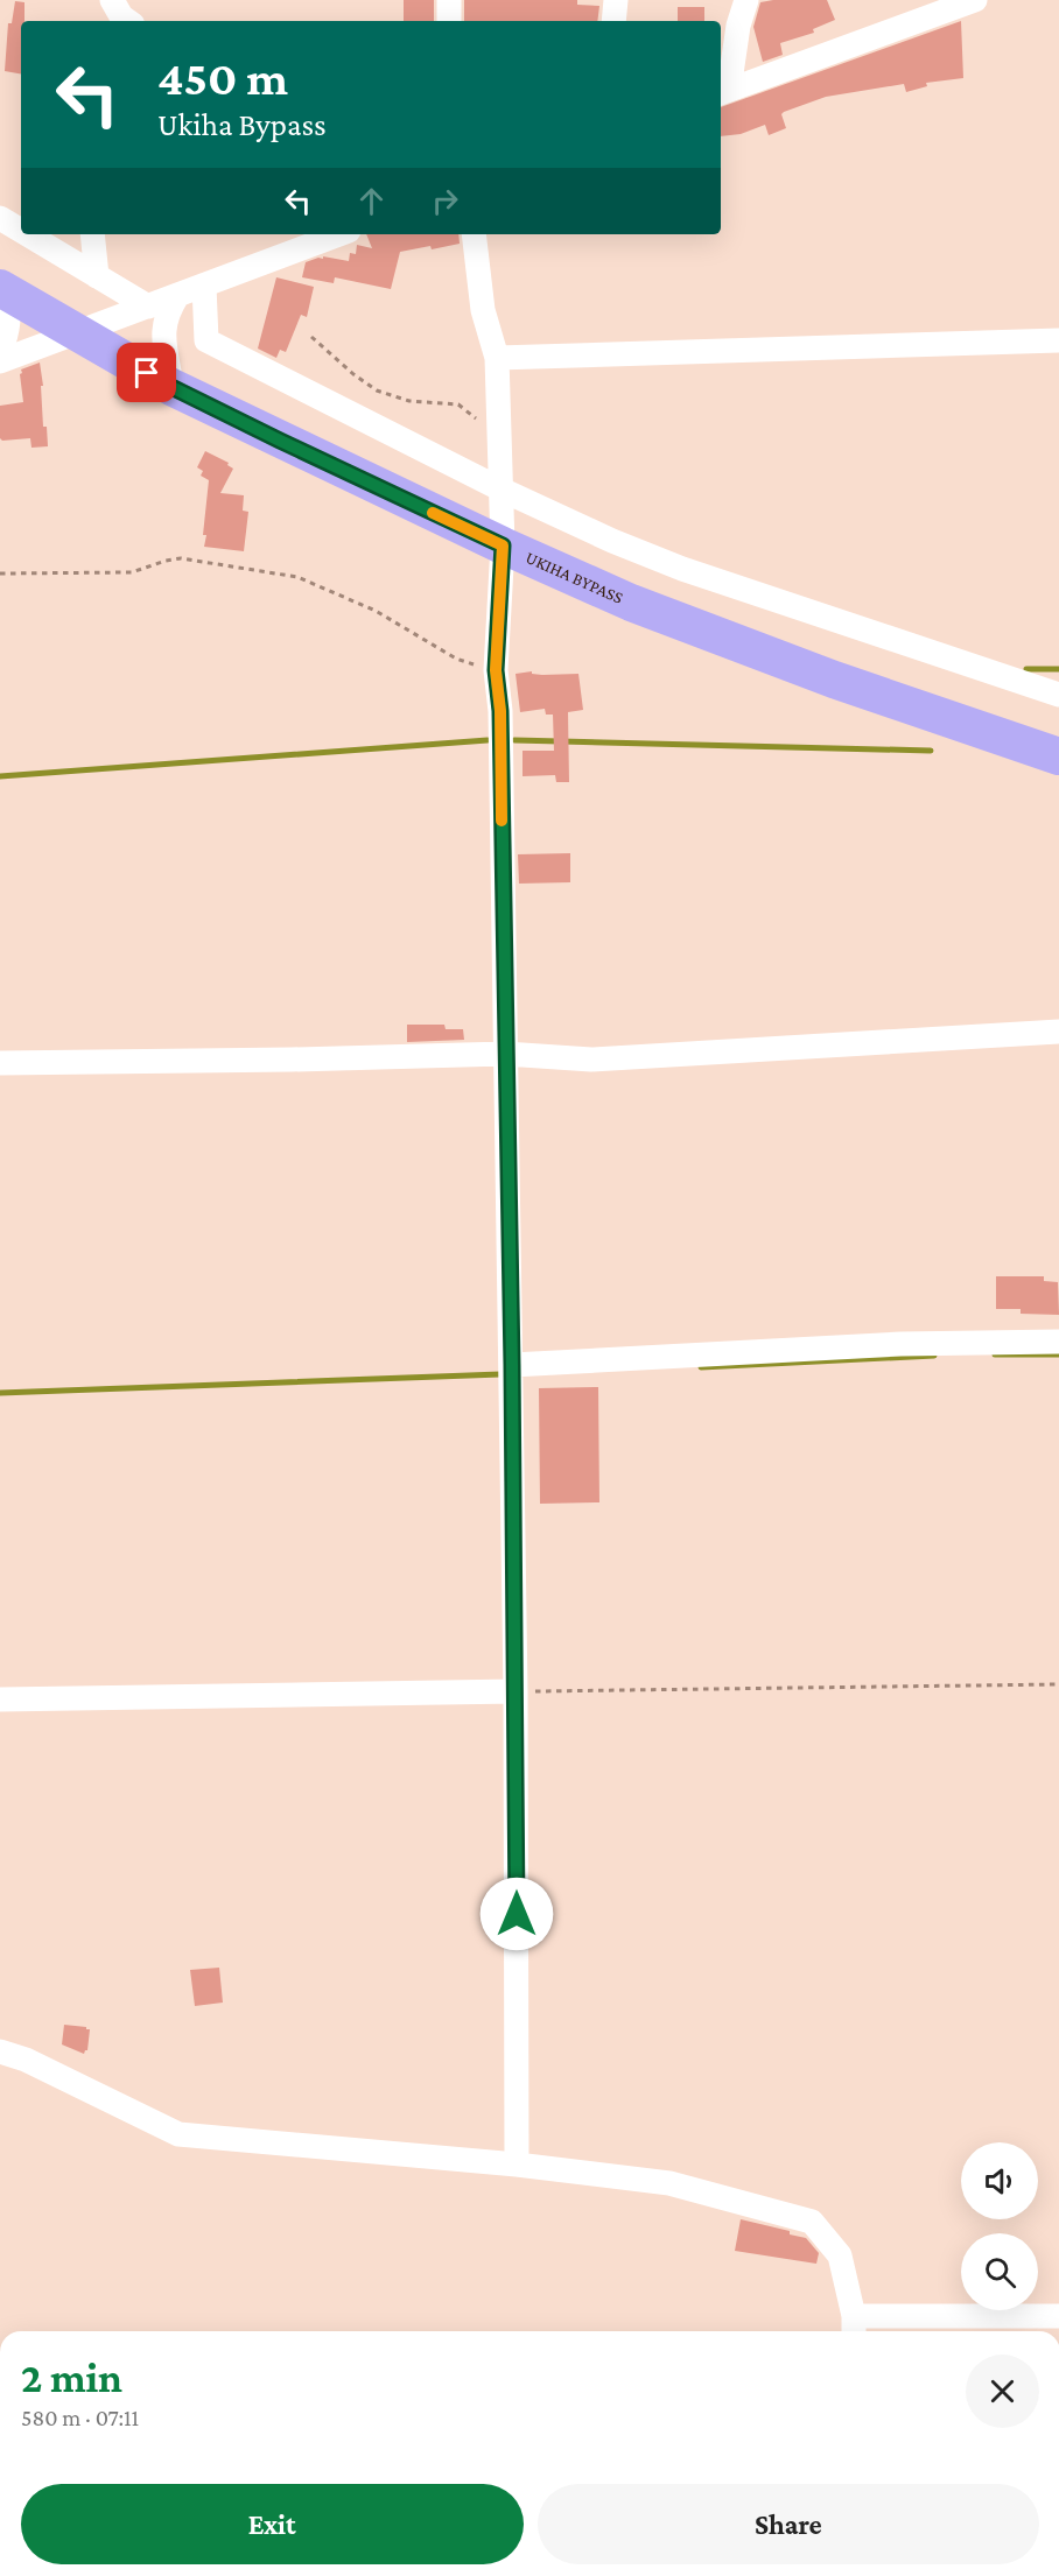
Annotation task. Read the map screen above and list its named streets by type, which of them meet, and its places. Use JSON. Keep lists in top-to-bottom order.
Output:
{
  "streets": {
    "highway": ["UKIHA BYPASS"]
  },
  "page": {
    "turn": ["450 m", "Ukiha Bypass"],
    "heading": ["2 min", "580 m · 07:11"],
    "buttons": ["Exit", "Share"]
  }
}
